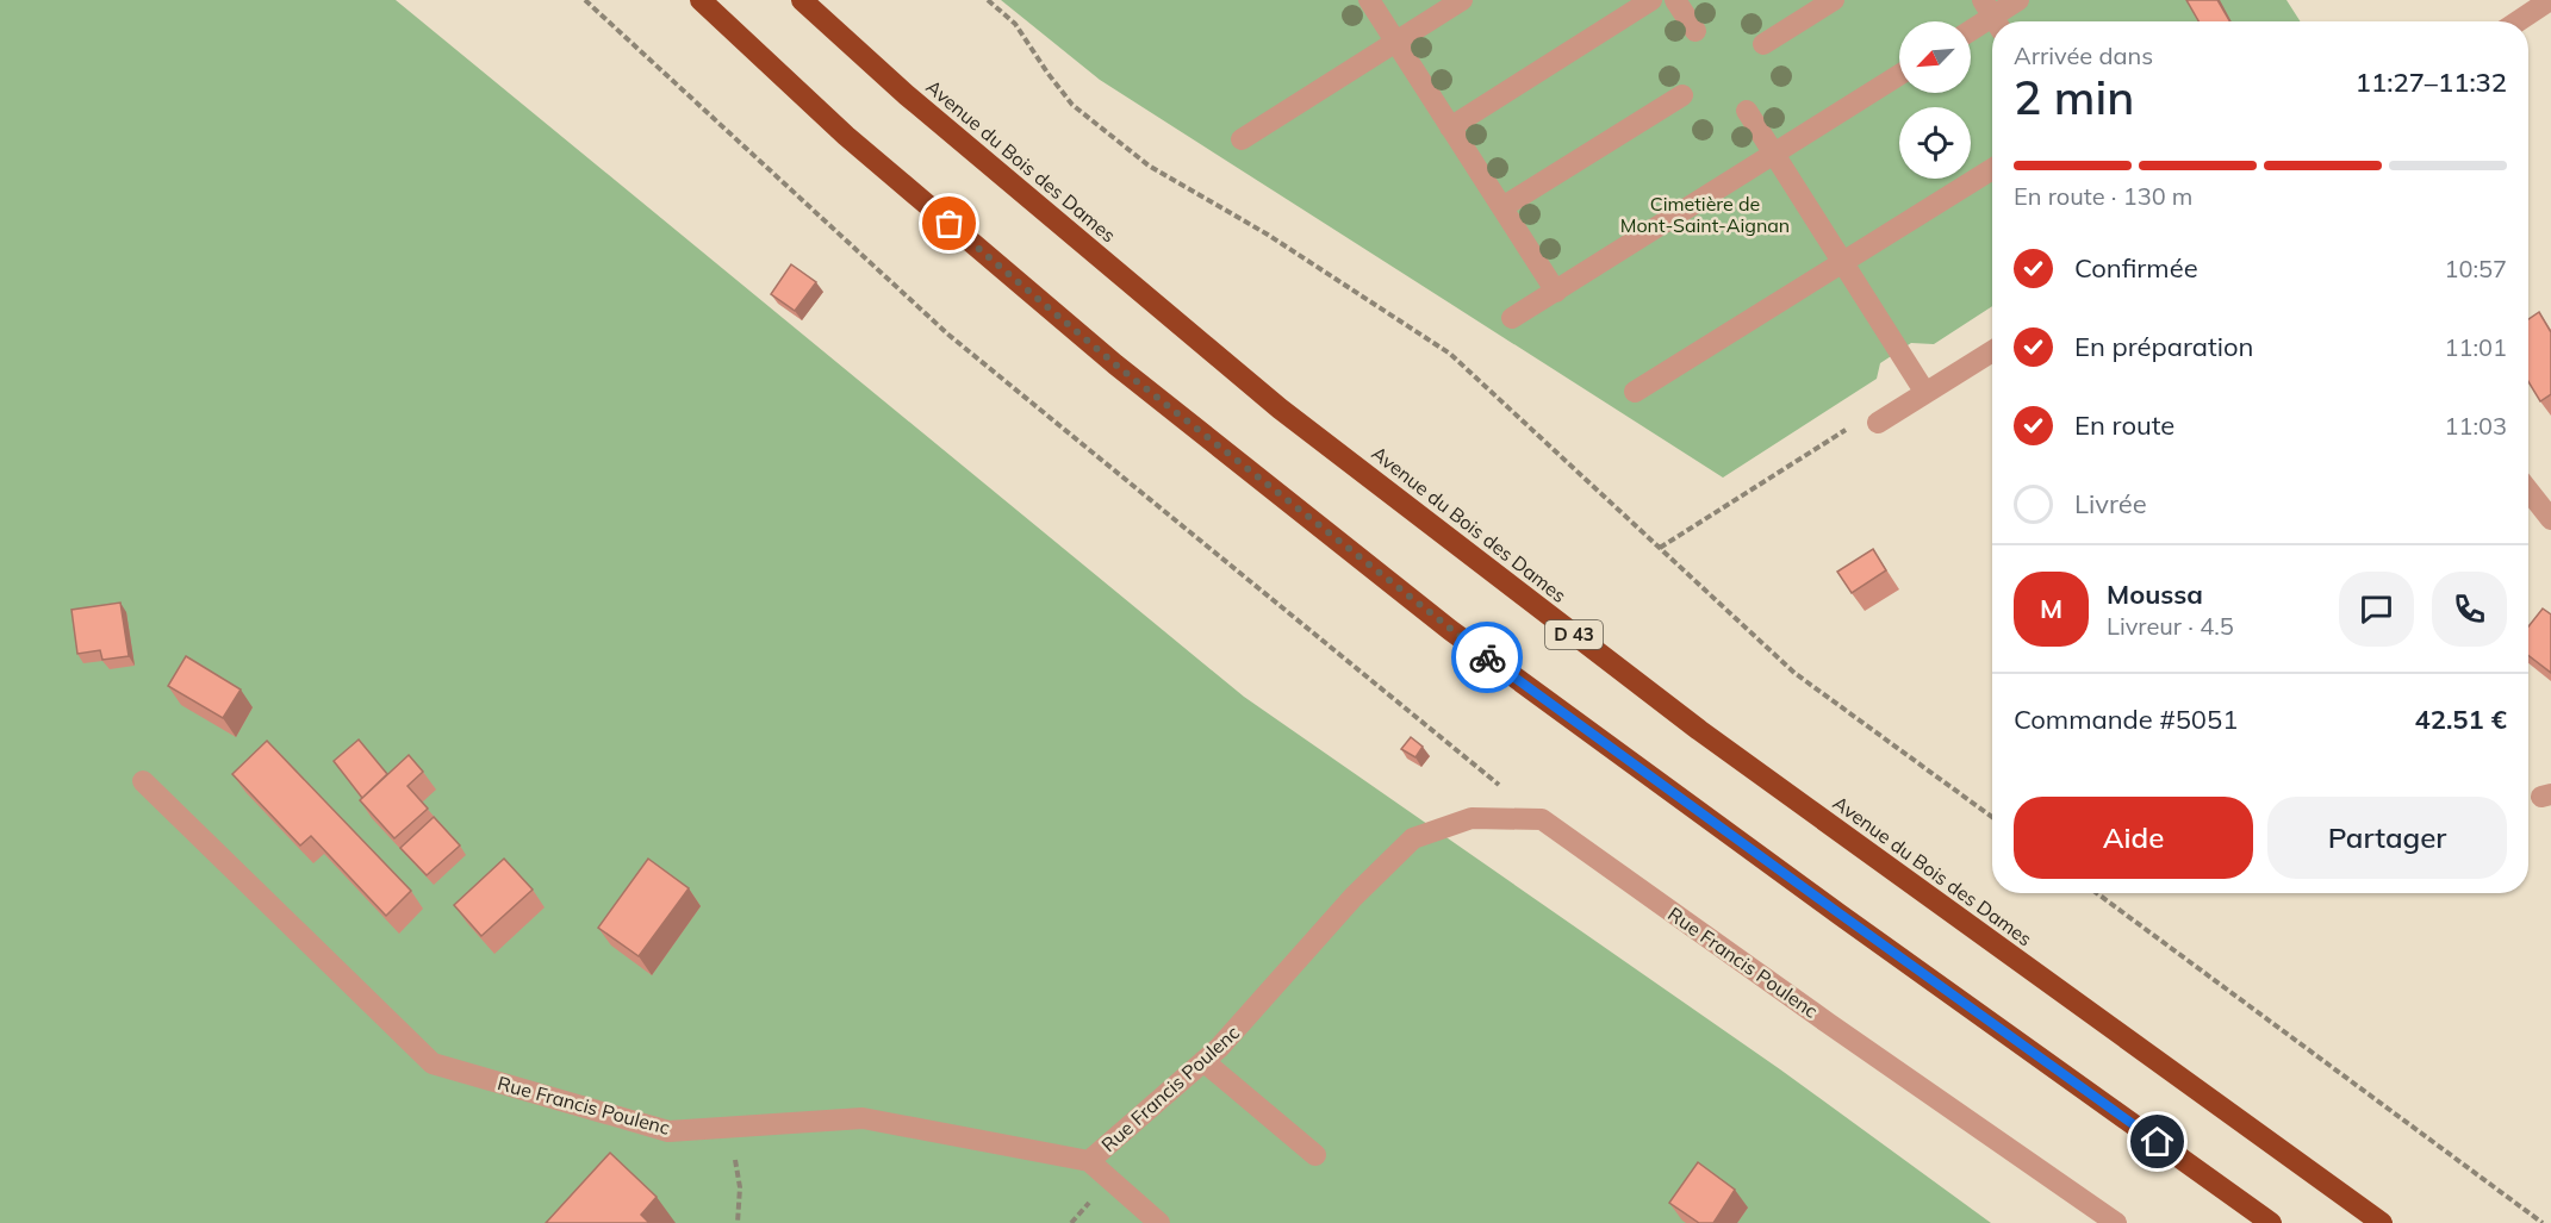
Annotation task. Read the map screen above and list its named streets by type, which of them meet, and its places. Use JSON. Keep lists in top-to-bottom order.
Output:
{
  "streets": {
    "highway": ["Avenue du Bois des Dames", "D 43"],
    "street": ["Rue Francis Poulenc"]
  },
  "parks": ["Cimetière de Mont-Saint-Aignan"],
  "north": "bottom left",
  "page": {
    "heading": ["2 min", "Arrivée dans", "11:27–11:32"],
    "panel": [
      "Moussa",
      "Livreur · 4.5",
      "Commande #5051",
      "42.51 €"
    ],
    "bar": "En route · 130 m",
    "list": [
      ["Confirmée", "10:57"],
      ["En préparation", "11:01"],
      ["En route", "11:03"],
      "Livrée"
    ],
    "round": "M",
    "buttons": ["Aide", "Partager"]
  }
}
